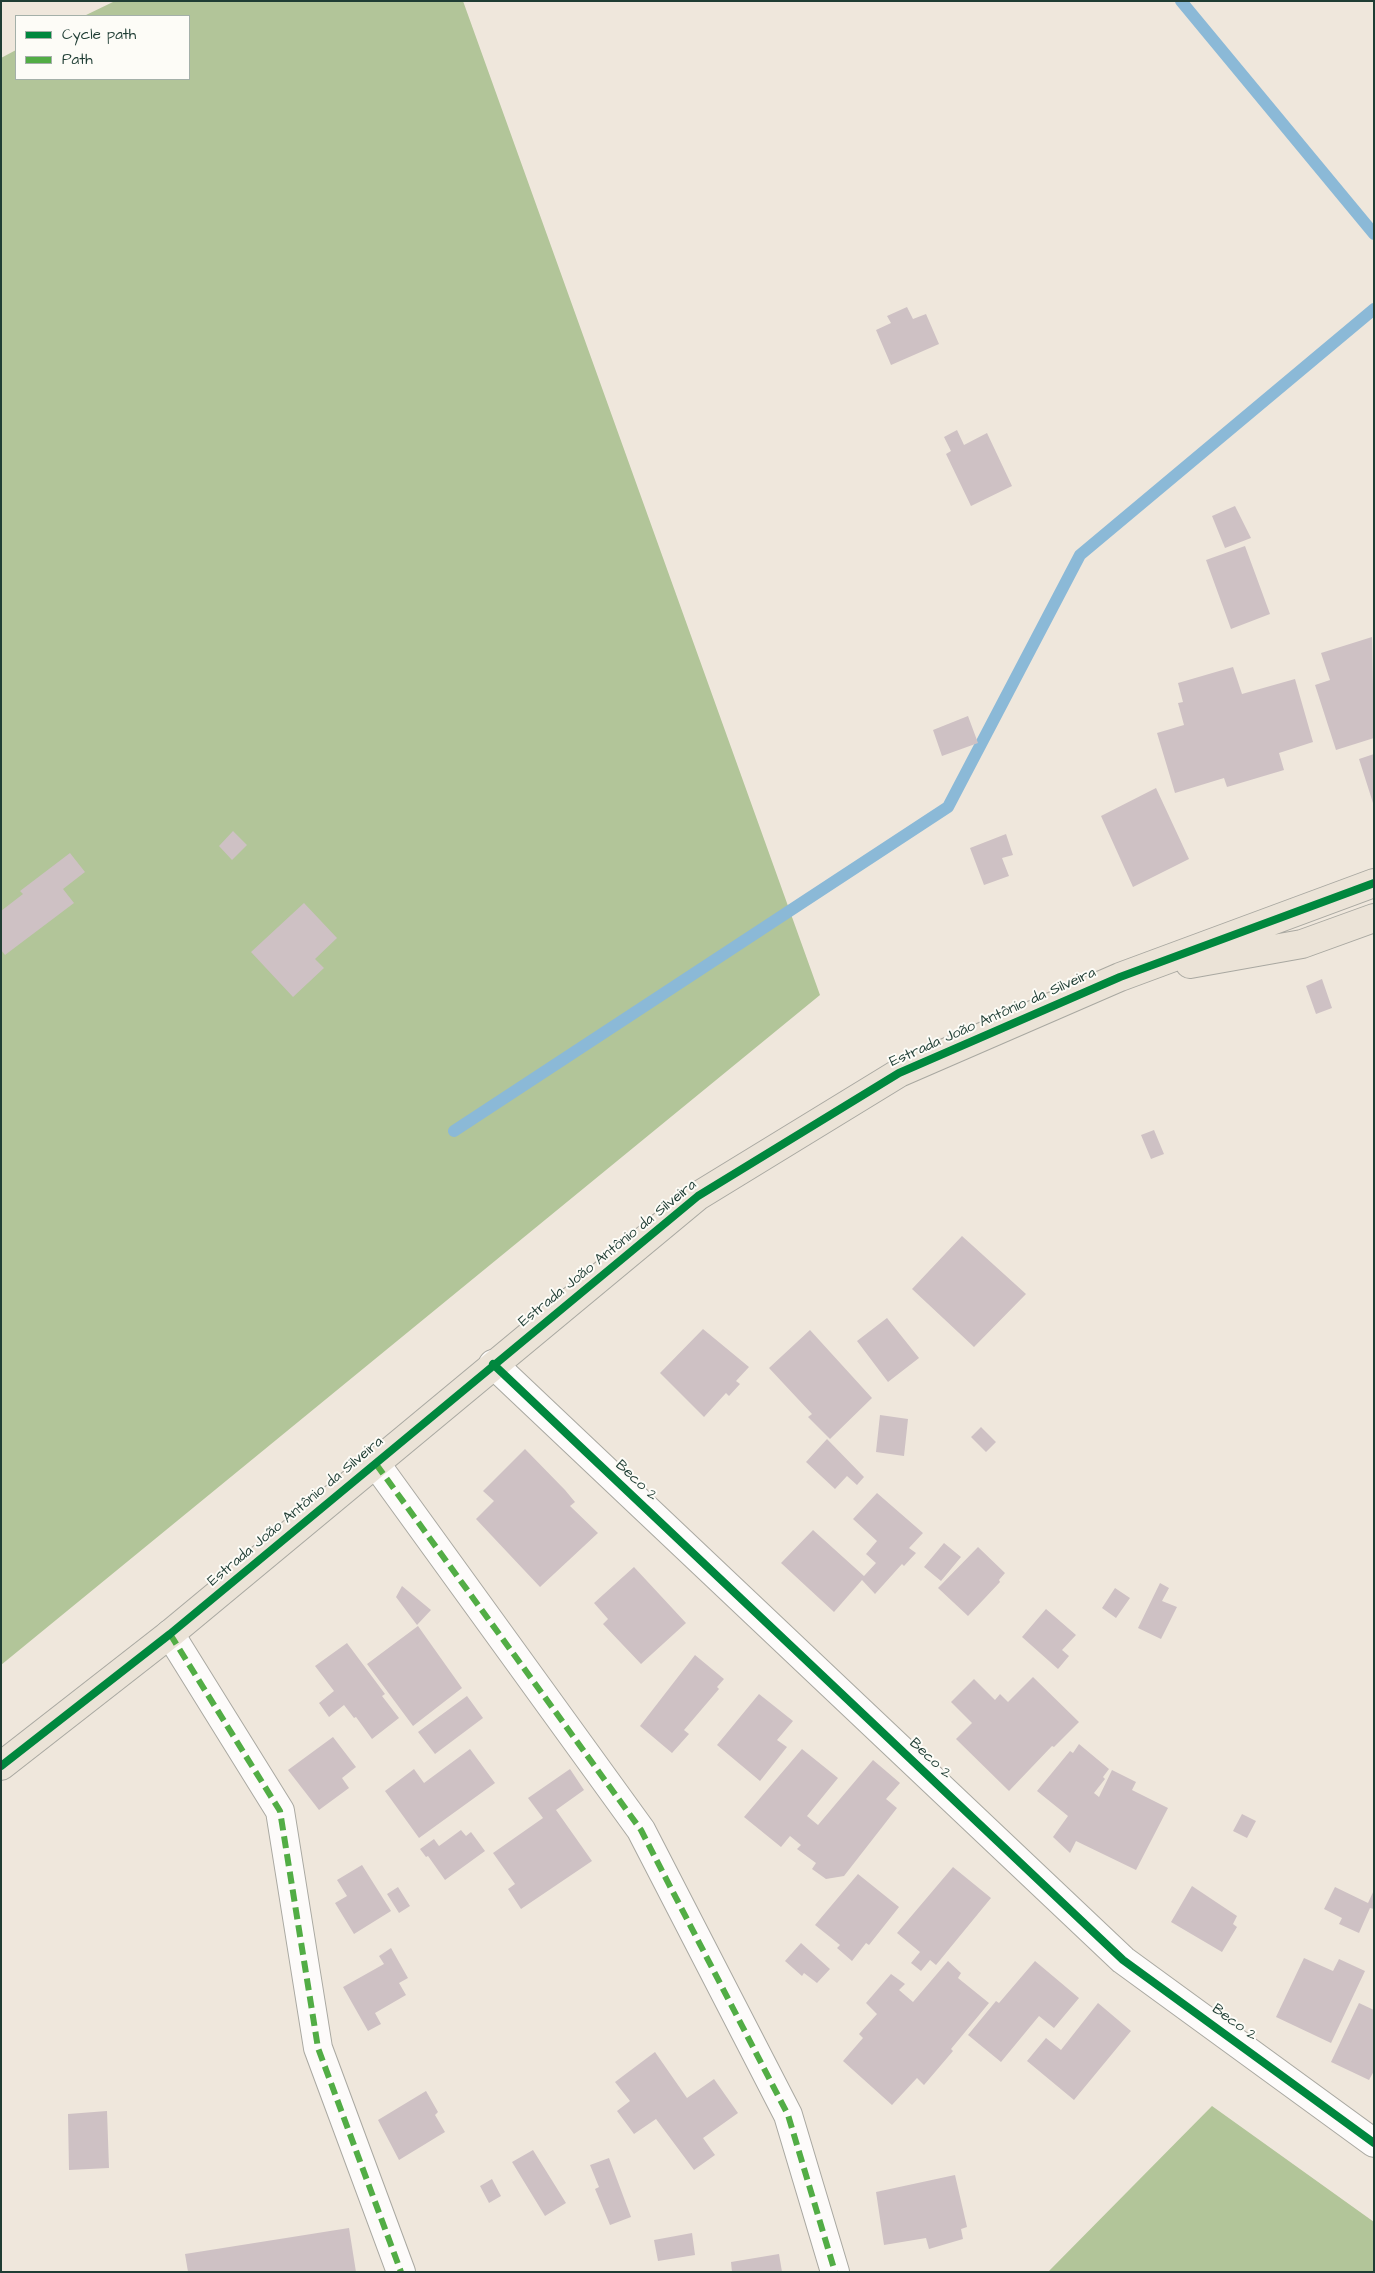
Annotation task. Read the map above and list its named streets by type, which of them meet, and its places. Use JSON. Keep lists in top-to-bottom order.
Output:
{
  "streets": {
    "main road": ["Estrada João Antônio da Silveira"],
    "street": ["Beco 2"]
  },
  "crossings": [
    ["Estrada João Antônio da Silveira", "Beco 2"]
  ],
  "legend": ["Cycle path", "Path"]
}
